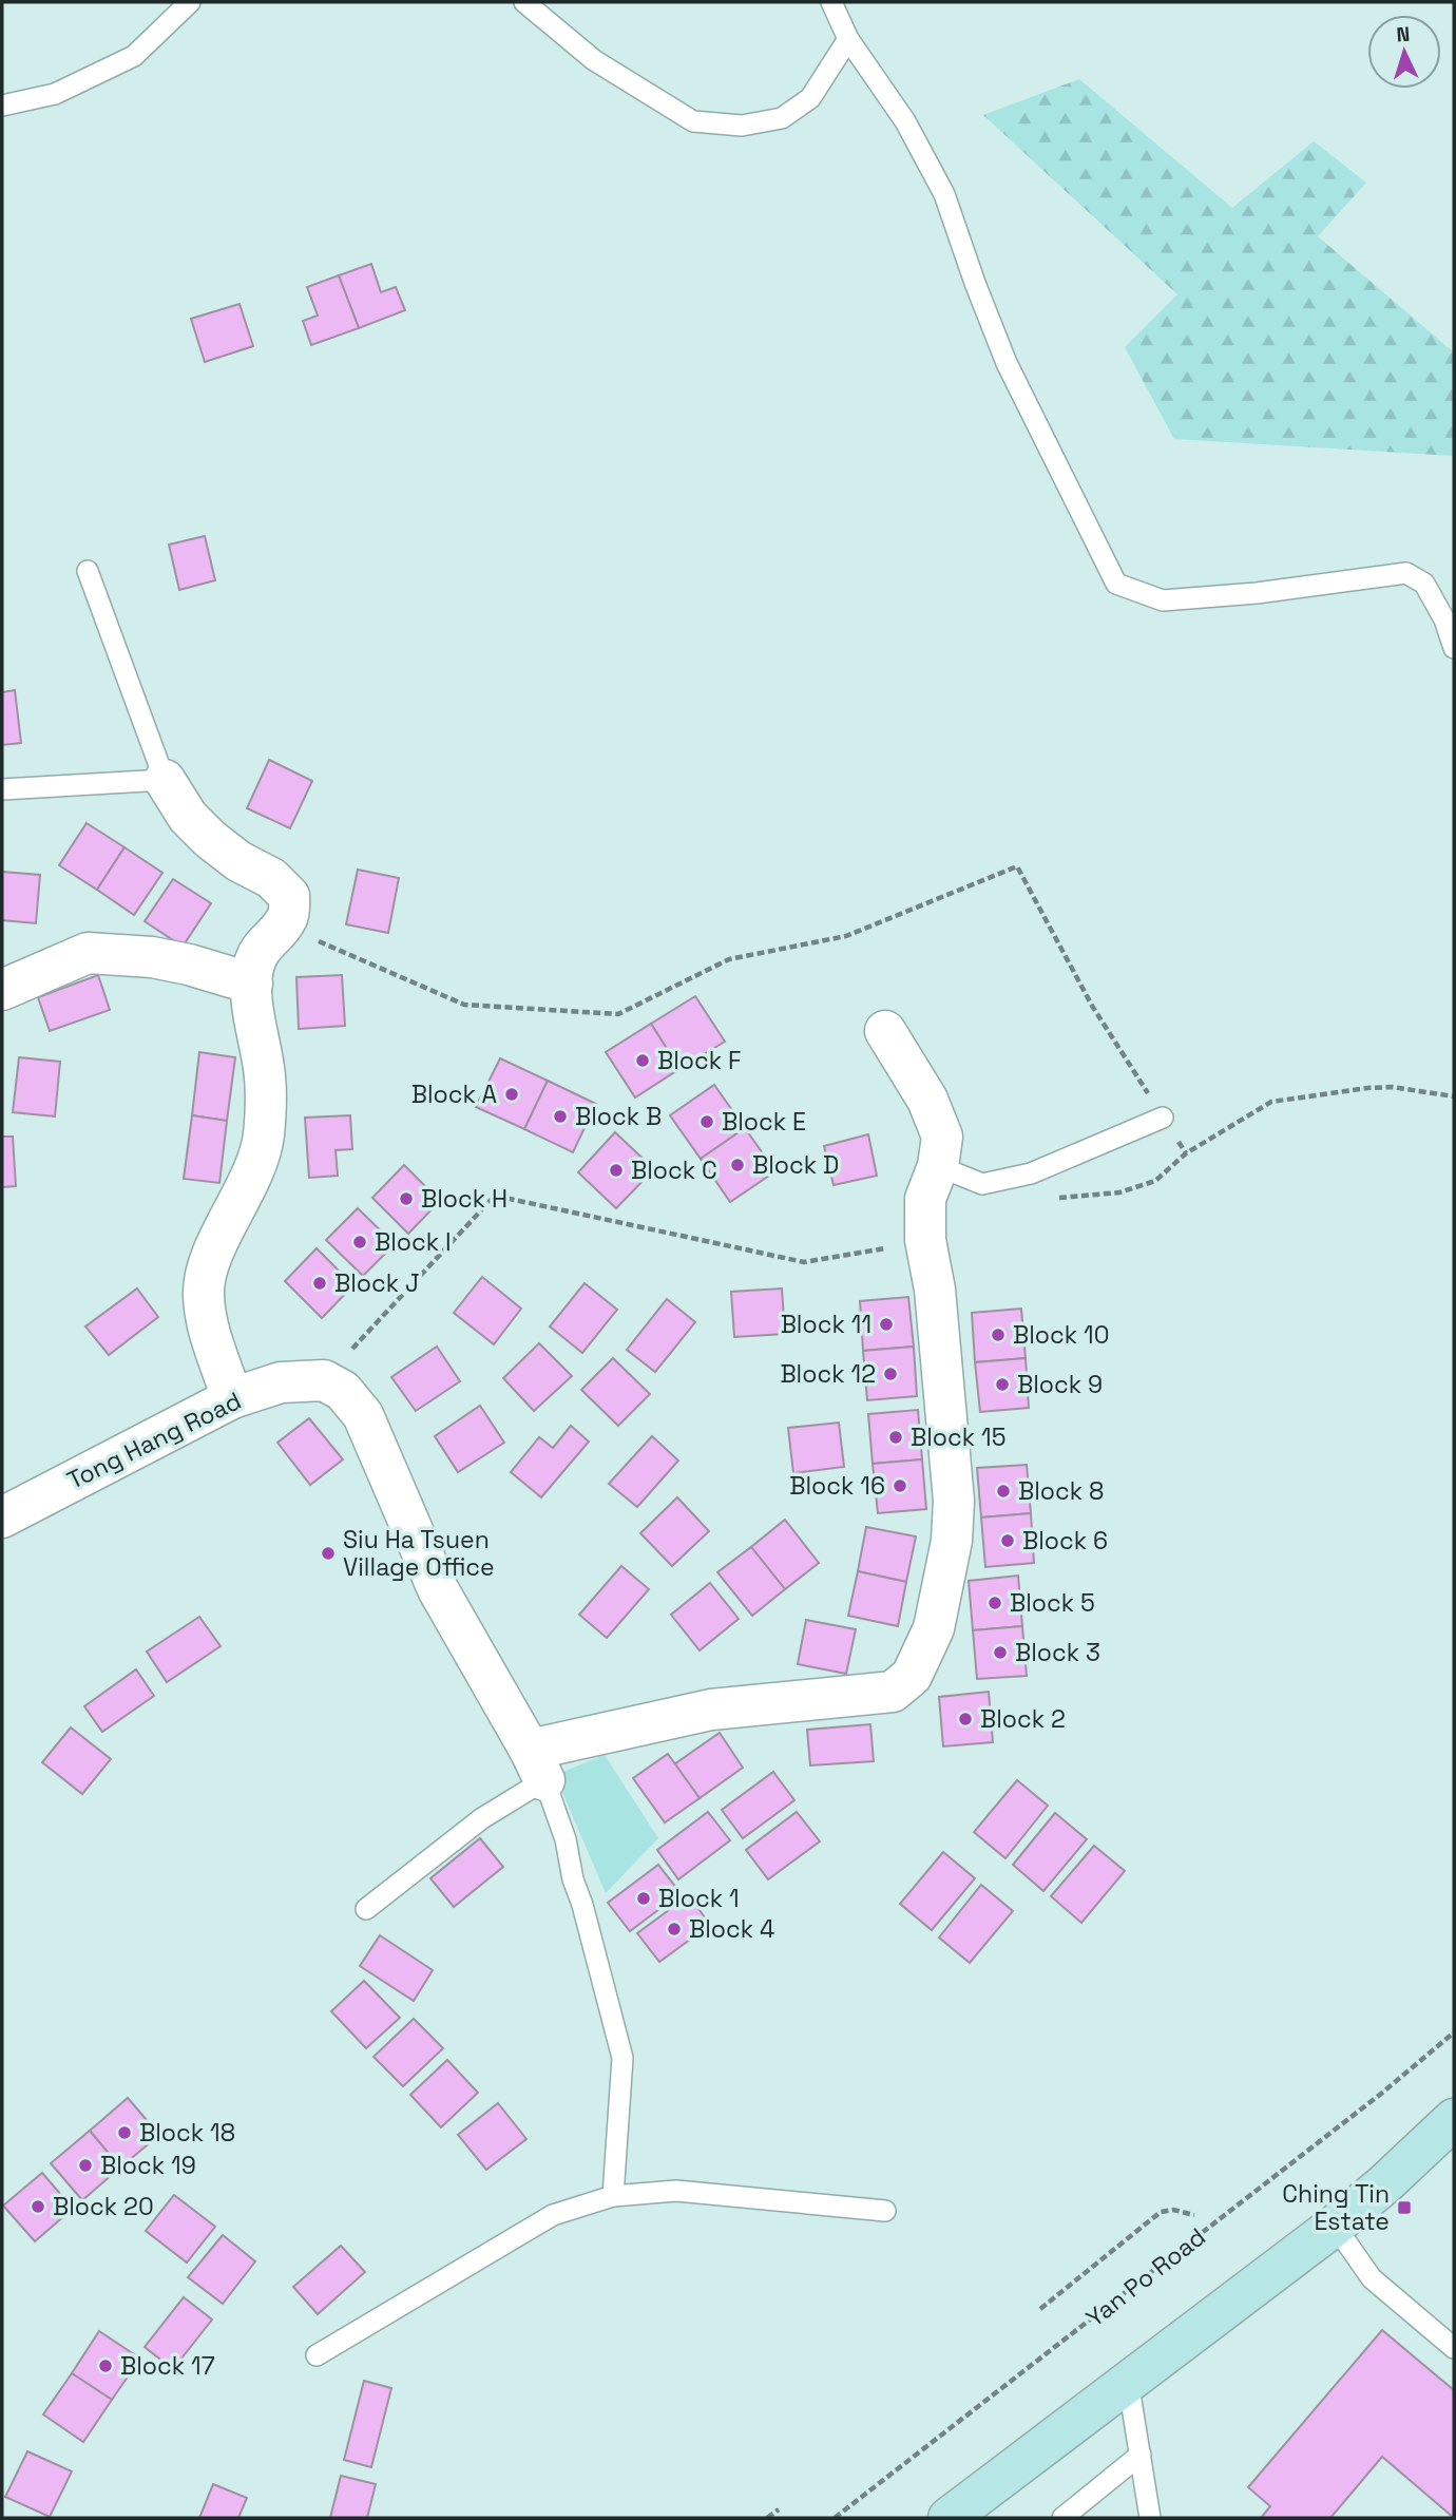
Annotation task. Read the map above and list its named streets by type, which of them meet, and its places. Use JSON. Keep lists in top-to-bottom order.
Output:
{
  "streets": {
    "street": ["Tong Hang Road"],
    "path": ["Yan Po Road"]
  },
  "places": {
    "other": [
      "Block F",
      "Block A",
      "Block B",
      "Block E",
      "Block D",
      "Block C",
      "Block H",
      "Block I",
      "Block J",
      "Block 11",
      "Block 10",
      "Block 12",
      "Block 9",
      "Block 15",
      "Block 16",
      "Block 8",
      "Block 6",
      "Siu Ha Tsuen Village Office",
      "Block 5",
      "Block 3",
      "Block 2",
      "Block 1",
      "Block 4",
      "Block 18",
      "Block 19",
      "Block 20",
      "Block 17"
    ],
    "transit": ["Ching Tin Estate"]
  },
  "north": "top"
}
